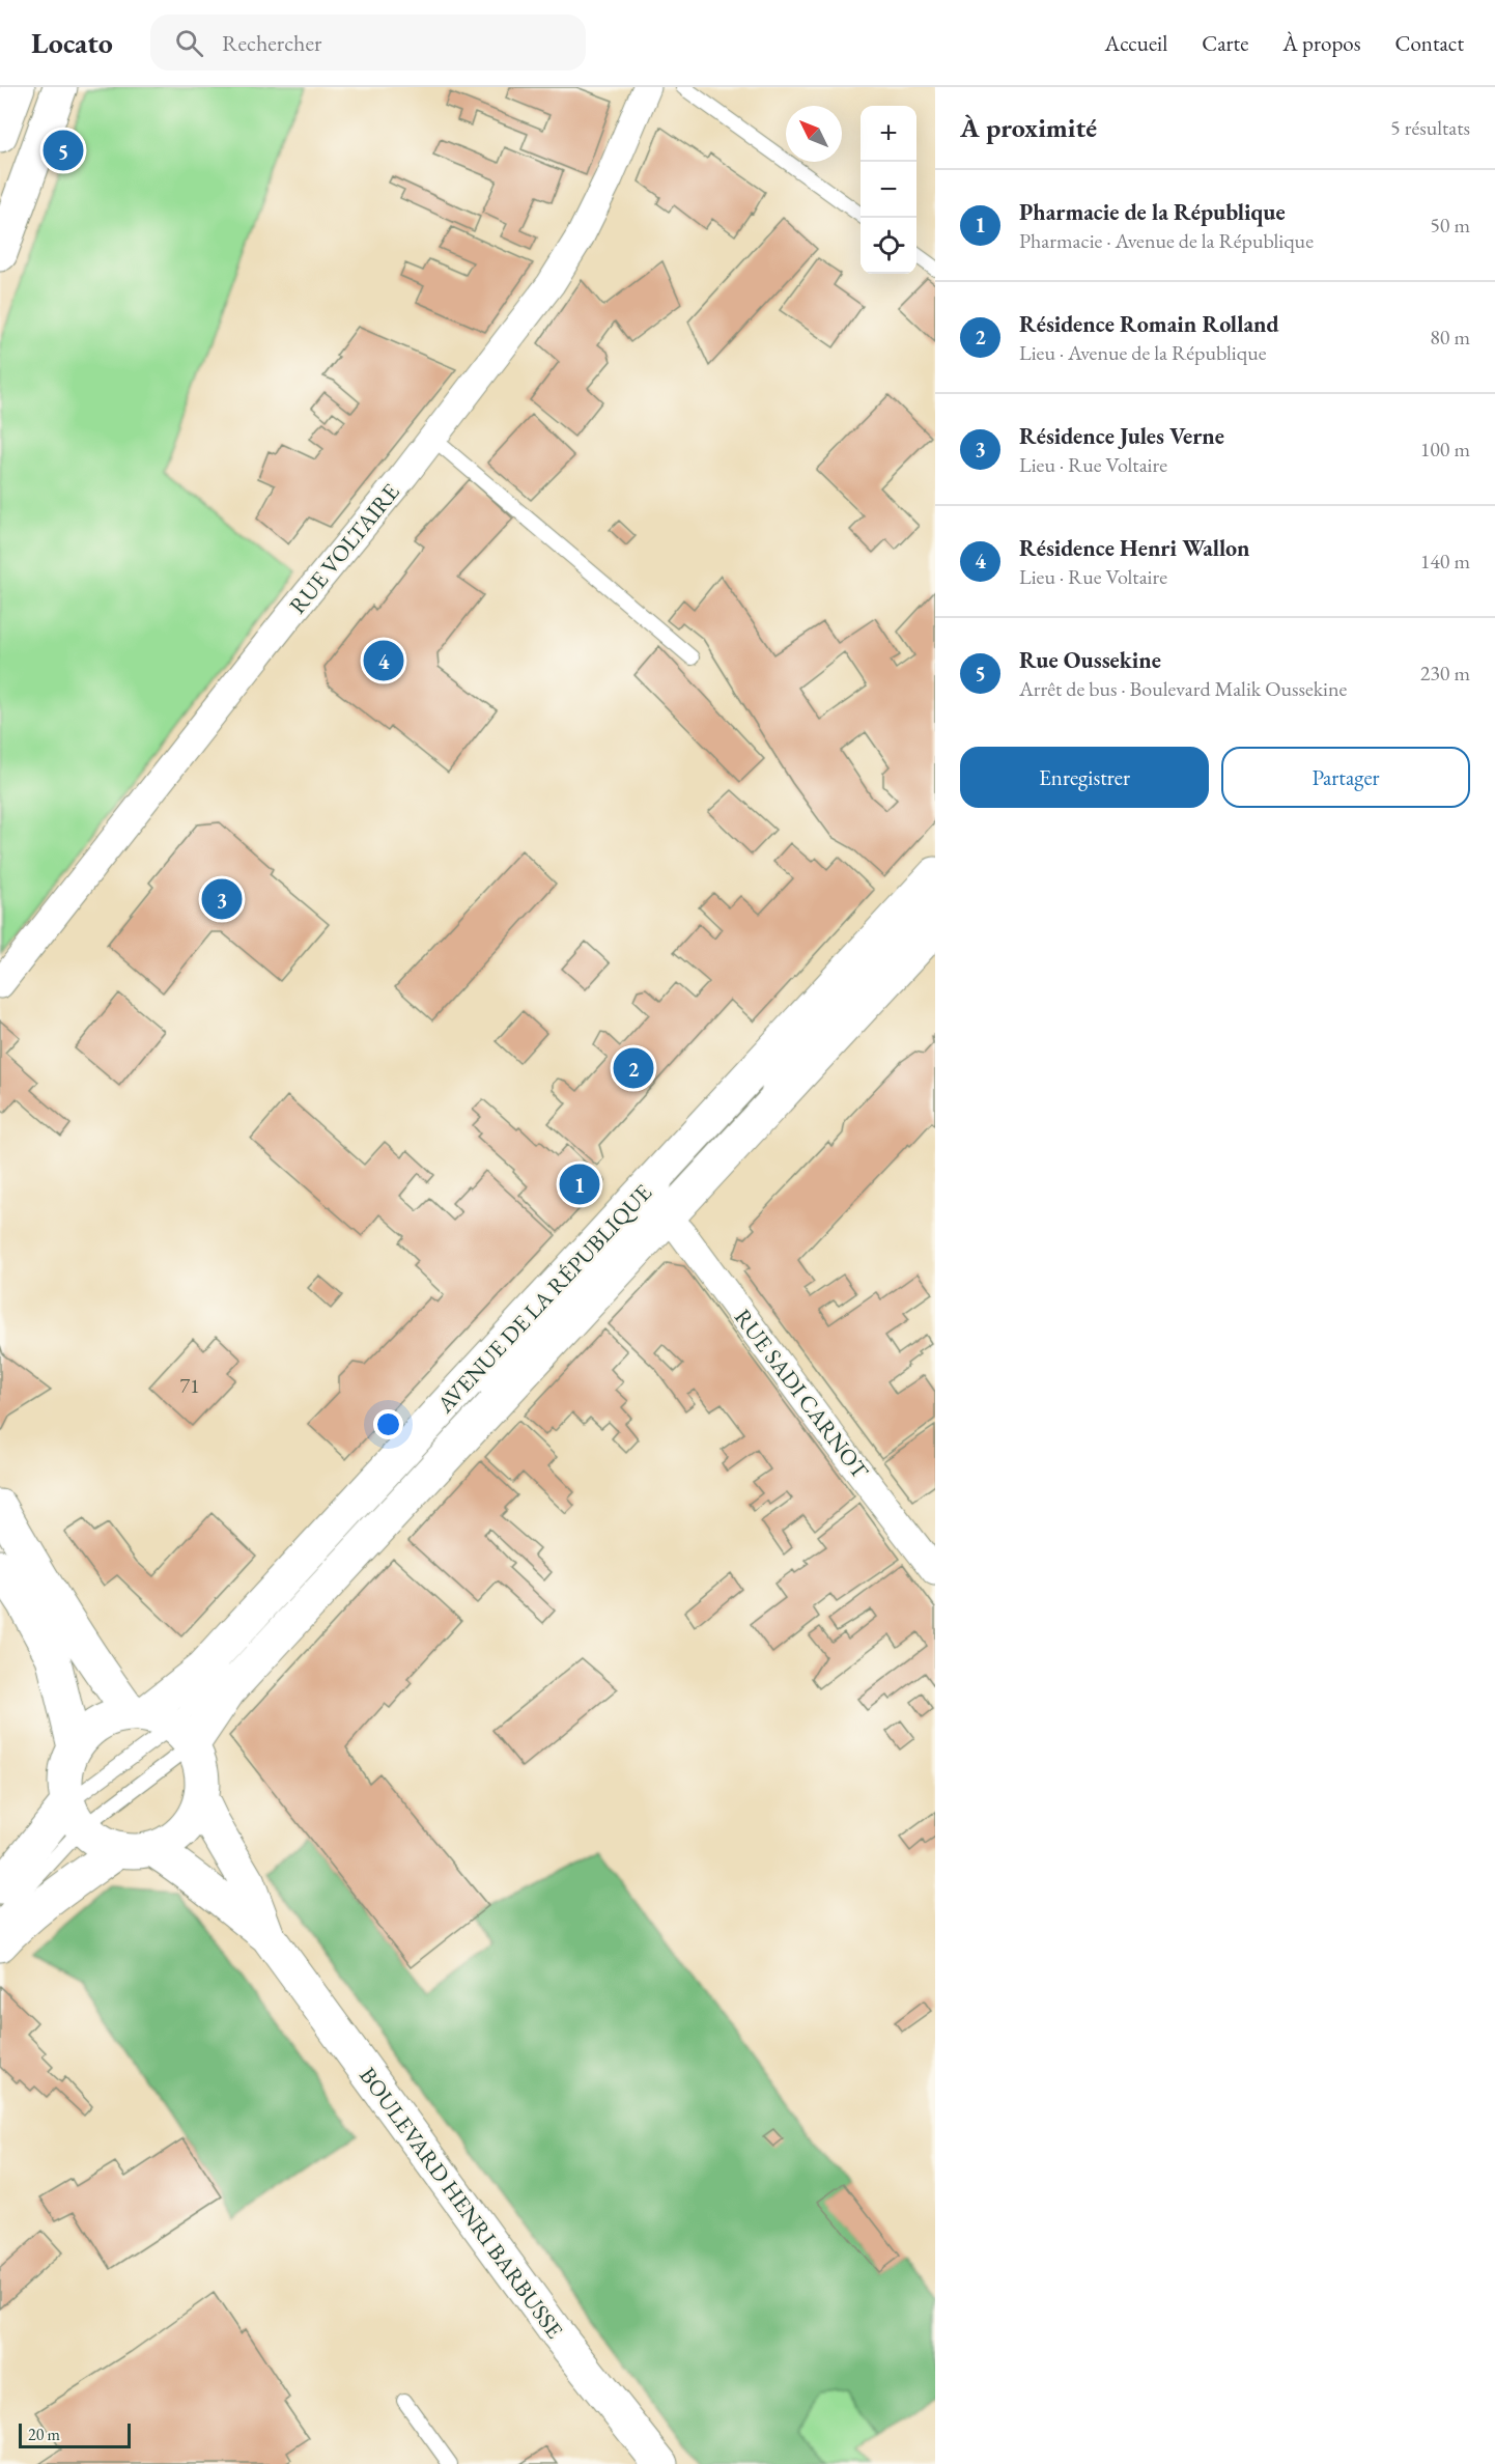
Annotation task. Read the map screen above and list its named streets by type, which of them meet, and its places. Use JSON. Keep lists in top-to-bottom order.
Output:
{
  "streets": {
    "main road": ["AVENUE DE LA RÉPUBLIQUE", "BOULEVARD HENRI BARBUSSE"],
    "street": ["RUE VOLTAIRE", "RUE SADI CARNOT"]
  },
  "crossings": [
    ["AVENUE DE LA RÉPUBLIQUE", "RUE SADI CARNOT"],
    ["AVENUE DE LA RÉPUBLIQUE", "BOULEVARD HENRI BARBUSSE"]
  ],
  "house_numbers": ["71"],
  "scale_bar": "20 m",
  "north": "top left",
  "page": {
    "header": "Locato",
    "search": "Rechercher",
    "nav": [
      "Accueil",
      "Carte",
      "À propos",
      "Contact"
    ],
    "heading": ["À proximité", "5 résultats"],
    "map_buttons": ["+", "−"],
    "pins": [
      "5",
      "4",
      "3",
      "2",
      "1"
    ],
    "list": [
      {
        "mark": "1",
        "name": "Pharmacie de la République",
        "note": "Pharmacie · Avenue de la République",
        "value": "50 m"
      },
      {
        "mark": "2",
        "name": "Résidence Romain Rolland",
        "note": "Lieu · Avenue de la République",
        "value": "80 m"
      },
      {
        "mark": "3",
        "name": "Résidence Jules Verne",
        "note": "Lieu · Rue Voltaire",
        "value": "100 m"
      },
      {
        "mark": "4",
        "name": "Résidence Henri Wallon",
        "note": "Lieu · Rue Voltaire",
        "value": "140 m"
      },
      {
        "mark": "5",
        "name": "Rue Oussekine",
        "note": "Arrêt de bus · Boulevard Malik Oussekine",
        "value": "230 m"
      }
    ],
    "buttons": ["Enregistrer", "Partager"],
    "scale": "20 m"
  }
}
